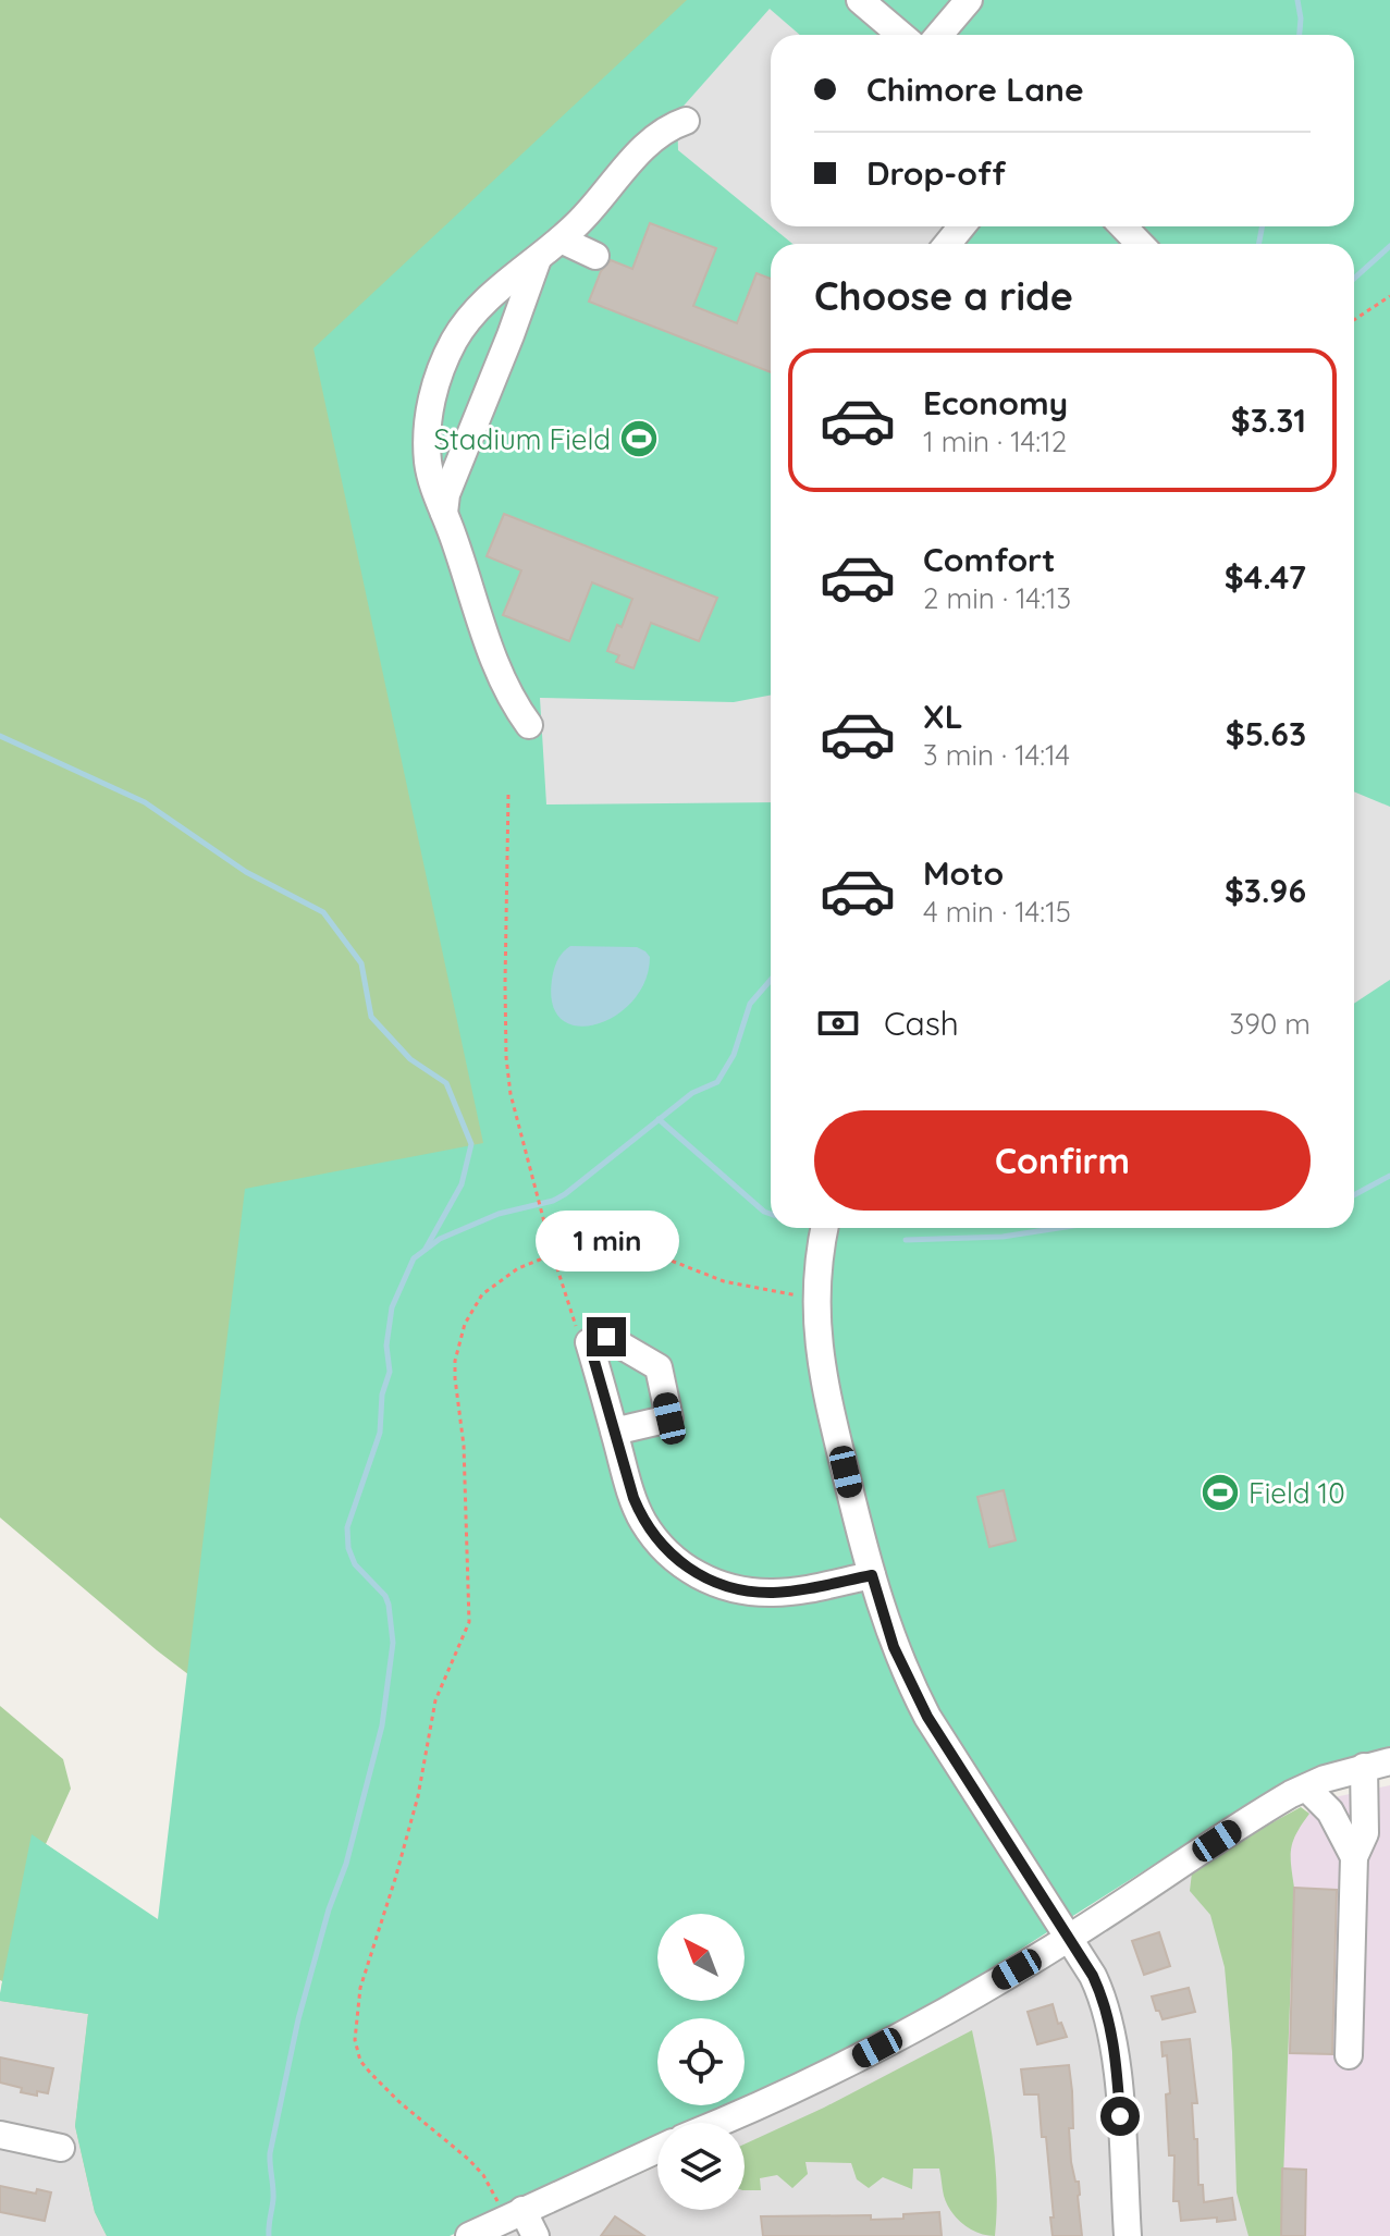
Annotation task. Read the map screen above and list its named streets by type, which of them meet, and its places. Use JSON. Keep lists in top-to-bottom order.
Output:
{
  "places": {
    "sports": ["Stadium Field", "Field 10"]
  },
  "north": "top left",
  "page": {
    "banner": ["Chimore Lane", "Drop-off"],
    "heading": "Choose a ride",
    "list": [
      {
        "name": "Economy",
        "note": "1 min · 14:12",
        "value": "$3.31"
      },
      {
        "name": "Comfort",
        "note": "2 min · 14:13",
        "value": "$4.47"
      },
      {
        "name": "XL",
        "note": "3 min · 14:14",
        "value": "$5.63"
      },
      {
        "name": "Moto",
        "note": "4 min · 14:15",
        "value": "$3.96"
      }
    ],
    "pay": ["Cash", "390 m"],
    "buttons": "Confirm",
    "bubble": "1 min"
  }
}
